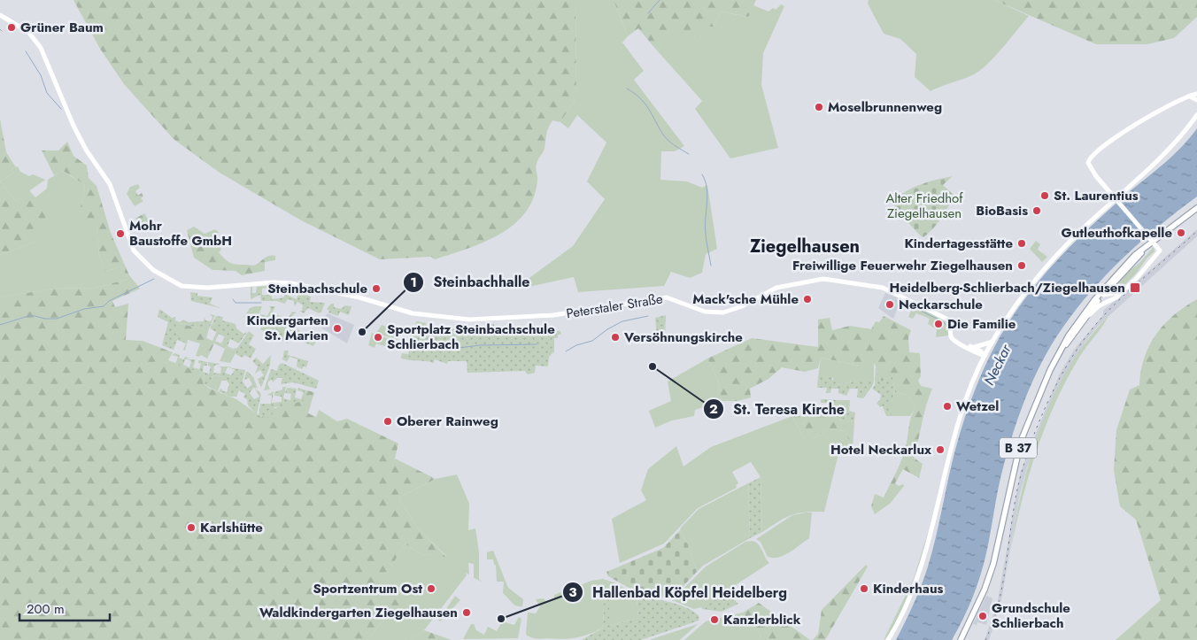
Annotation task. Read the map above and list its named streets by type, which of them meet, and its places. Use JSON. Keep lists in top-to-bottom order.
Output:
{
  "streets": {
    "main road": ["Peterstaler Straße", "B 37"]
  },
  "districts": ["Ziegelhausen"],
  "water": ["Neckar"],
  "parks": ["Alter Friedhof Ziegelhausen"],
  "places": {
    "other": [
      "Grüner Baum",
      "Moselbrunnenweg",
      "St. Laurentius",
      "BioBasis",
      "Gutleuthofkapelle",
      "Mohr Baustoffe GmbH",
      "Kindertagesstätte",
      "Freiwillige Feuerwehr Ziegelhausen",
      "Steinbachschule",
      "Mack'sche Mühle",
      "Neckarschule",
      "Die Familie",
      "Kindergarten St. Marien",
      "Steinbachhalle",
      "Sportplatz Steinbachschule Schlierbach",
      "Versöhnungskirche",
      "St. Teresa Kirche",
      "Wetzel",
      "Oberer Rainweg",
      "Hotel Neckarlux",
      "Karlshütte",
      "Sportzentrum Ost",
      "Kinderhaus",
      "Waldkindergarten Ziegelhausen",
      "Grundschule Schlierbach",
      "Hallenbad Köpfel Heidelberg",
      "Kanzlerblick"
    ],
    "transit": ["Heidelberg-Schlierbach/Ziegelhausen"]
  },
  "scale_bar": "200 m"
}
